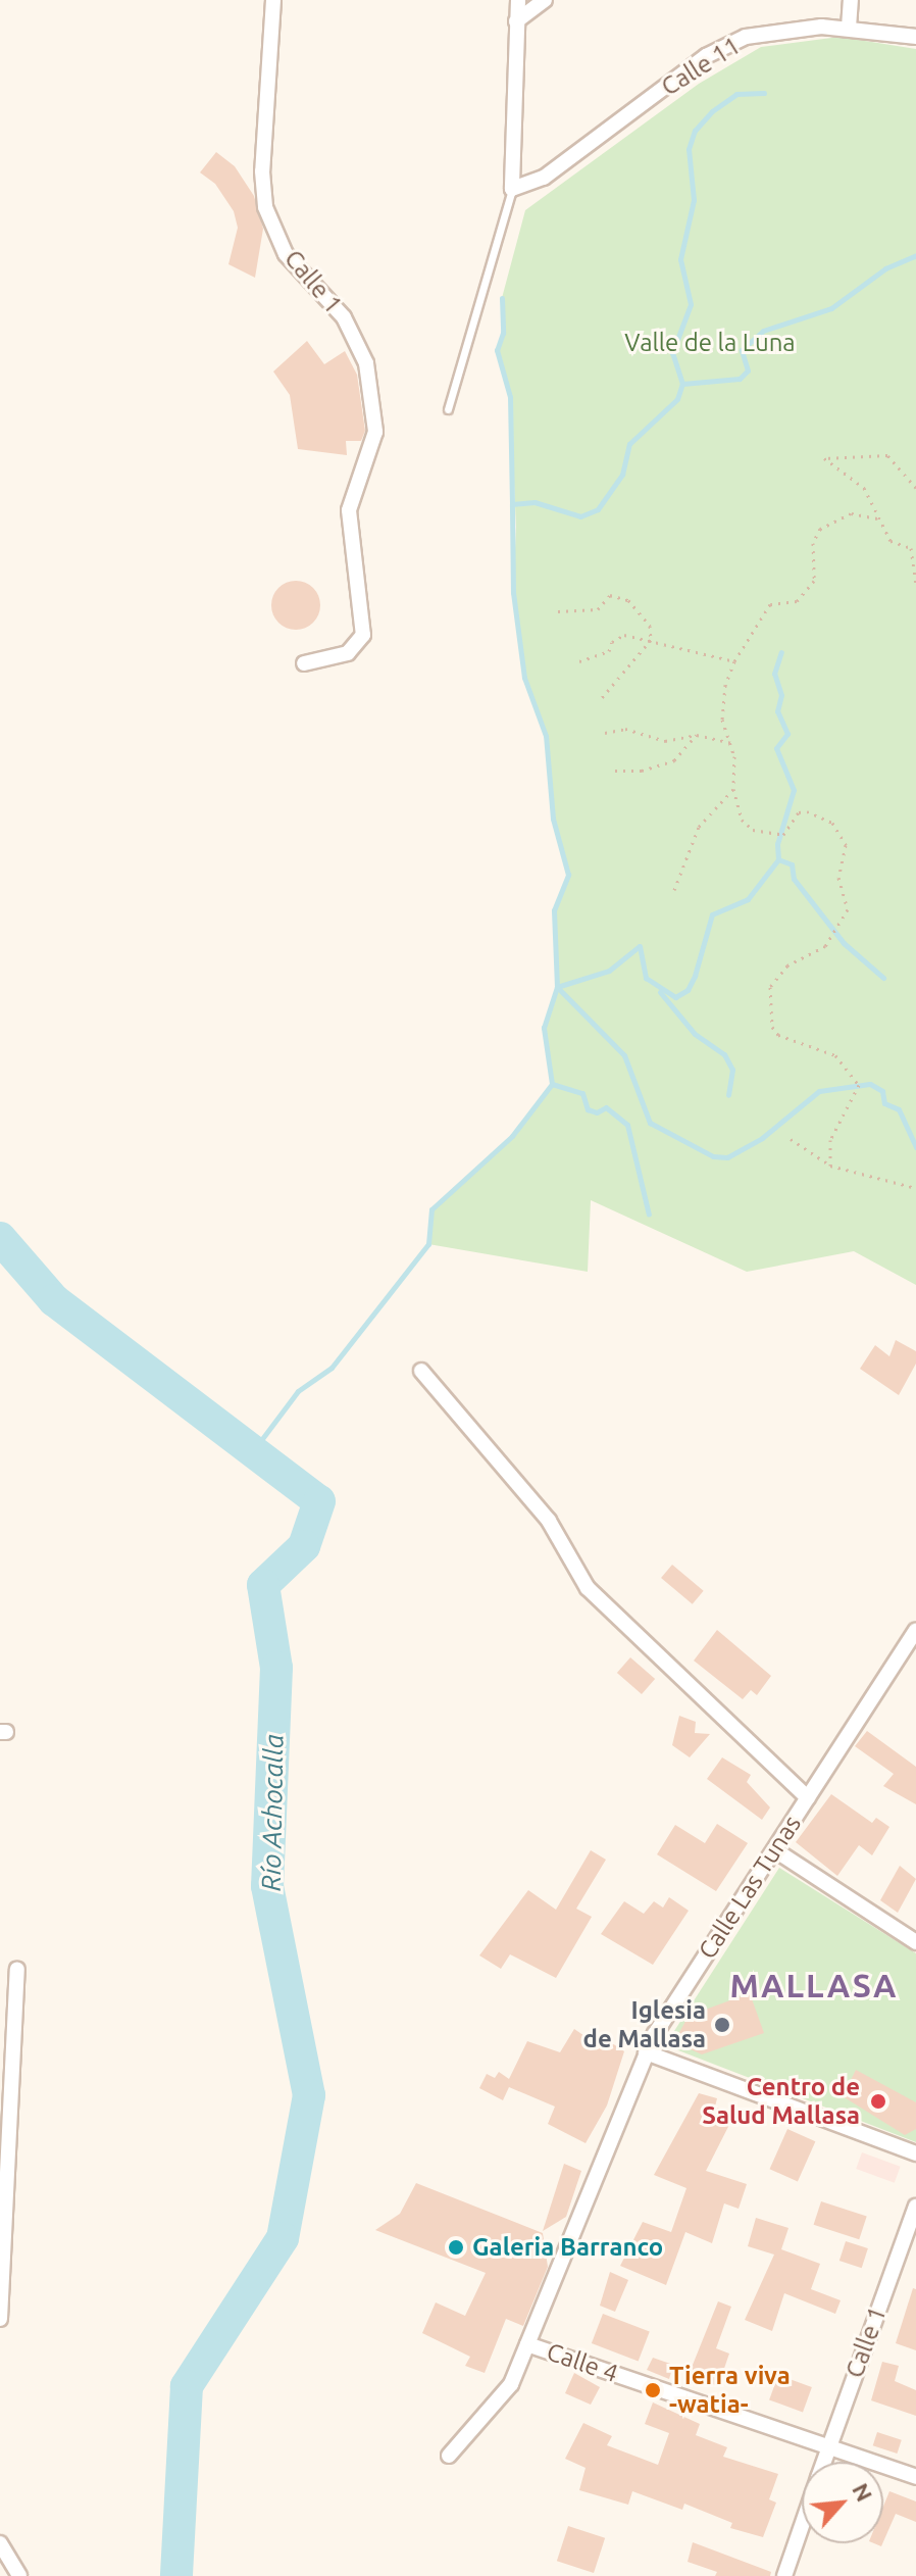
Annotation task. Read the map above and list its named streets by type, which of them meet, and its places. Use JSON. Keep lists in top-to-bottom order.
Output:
{
  "streets": {
    "street": [
      "Calle 11",
      "Calle 1",
      "Calle Las Tunas",
      "Calle 4"
    ]
  },
  "crossings": [
    ["Calle 1", "Calle 4"],
    ["Calle Las Tunas", "Calle 4"]
  ],
  "districts": ["MALLASA"],
  "water": ["Río Achocalla"],
  "parks": ["Valle de la Luna"],
  "places": [
    "Iglesia de Mallasa",
    "Centro de Salud Mallasa",
    "Galeria Barranco",
    "Tierra viva -watia-"
  ],
  "north": "top right"
}
